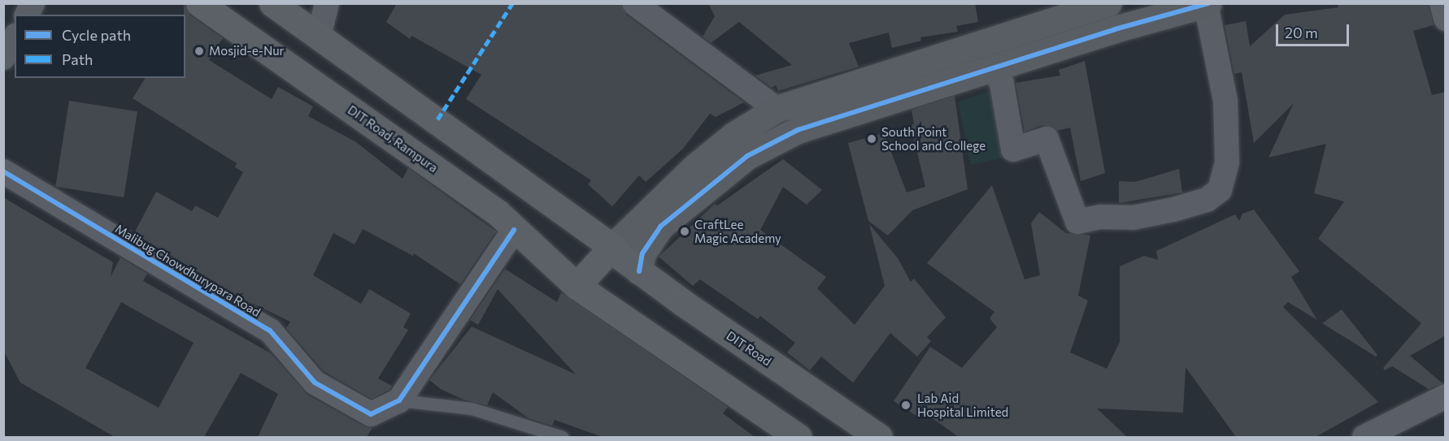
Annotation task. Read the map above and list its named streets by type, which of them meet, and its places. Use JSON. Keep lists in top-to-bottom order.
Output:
{
  "streets": {
    "main road": ["DIT Road, Rampura", "DIT Road"],
    "street": ["Malibug Chowdhurypara Road"]
  },
  "places": [
    "Mosjid-e-Nur",
    "South Point School and College",
    "CraftLee Magic Academy",
    "Lab Aid Hospital Limited"
  ],
  "legend": ["Cycle path", "Path"],
  "scale_bar": "20 m"
}
